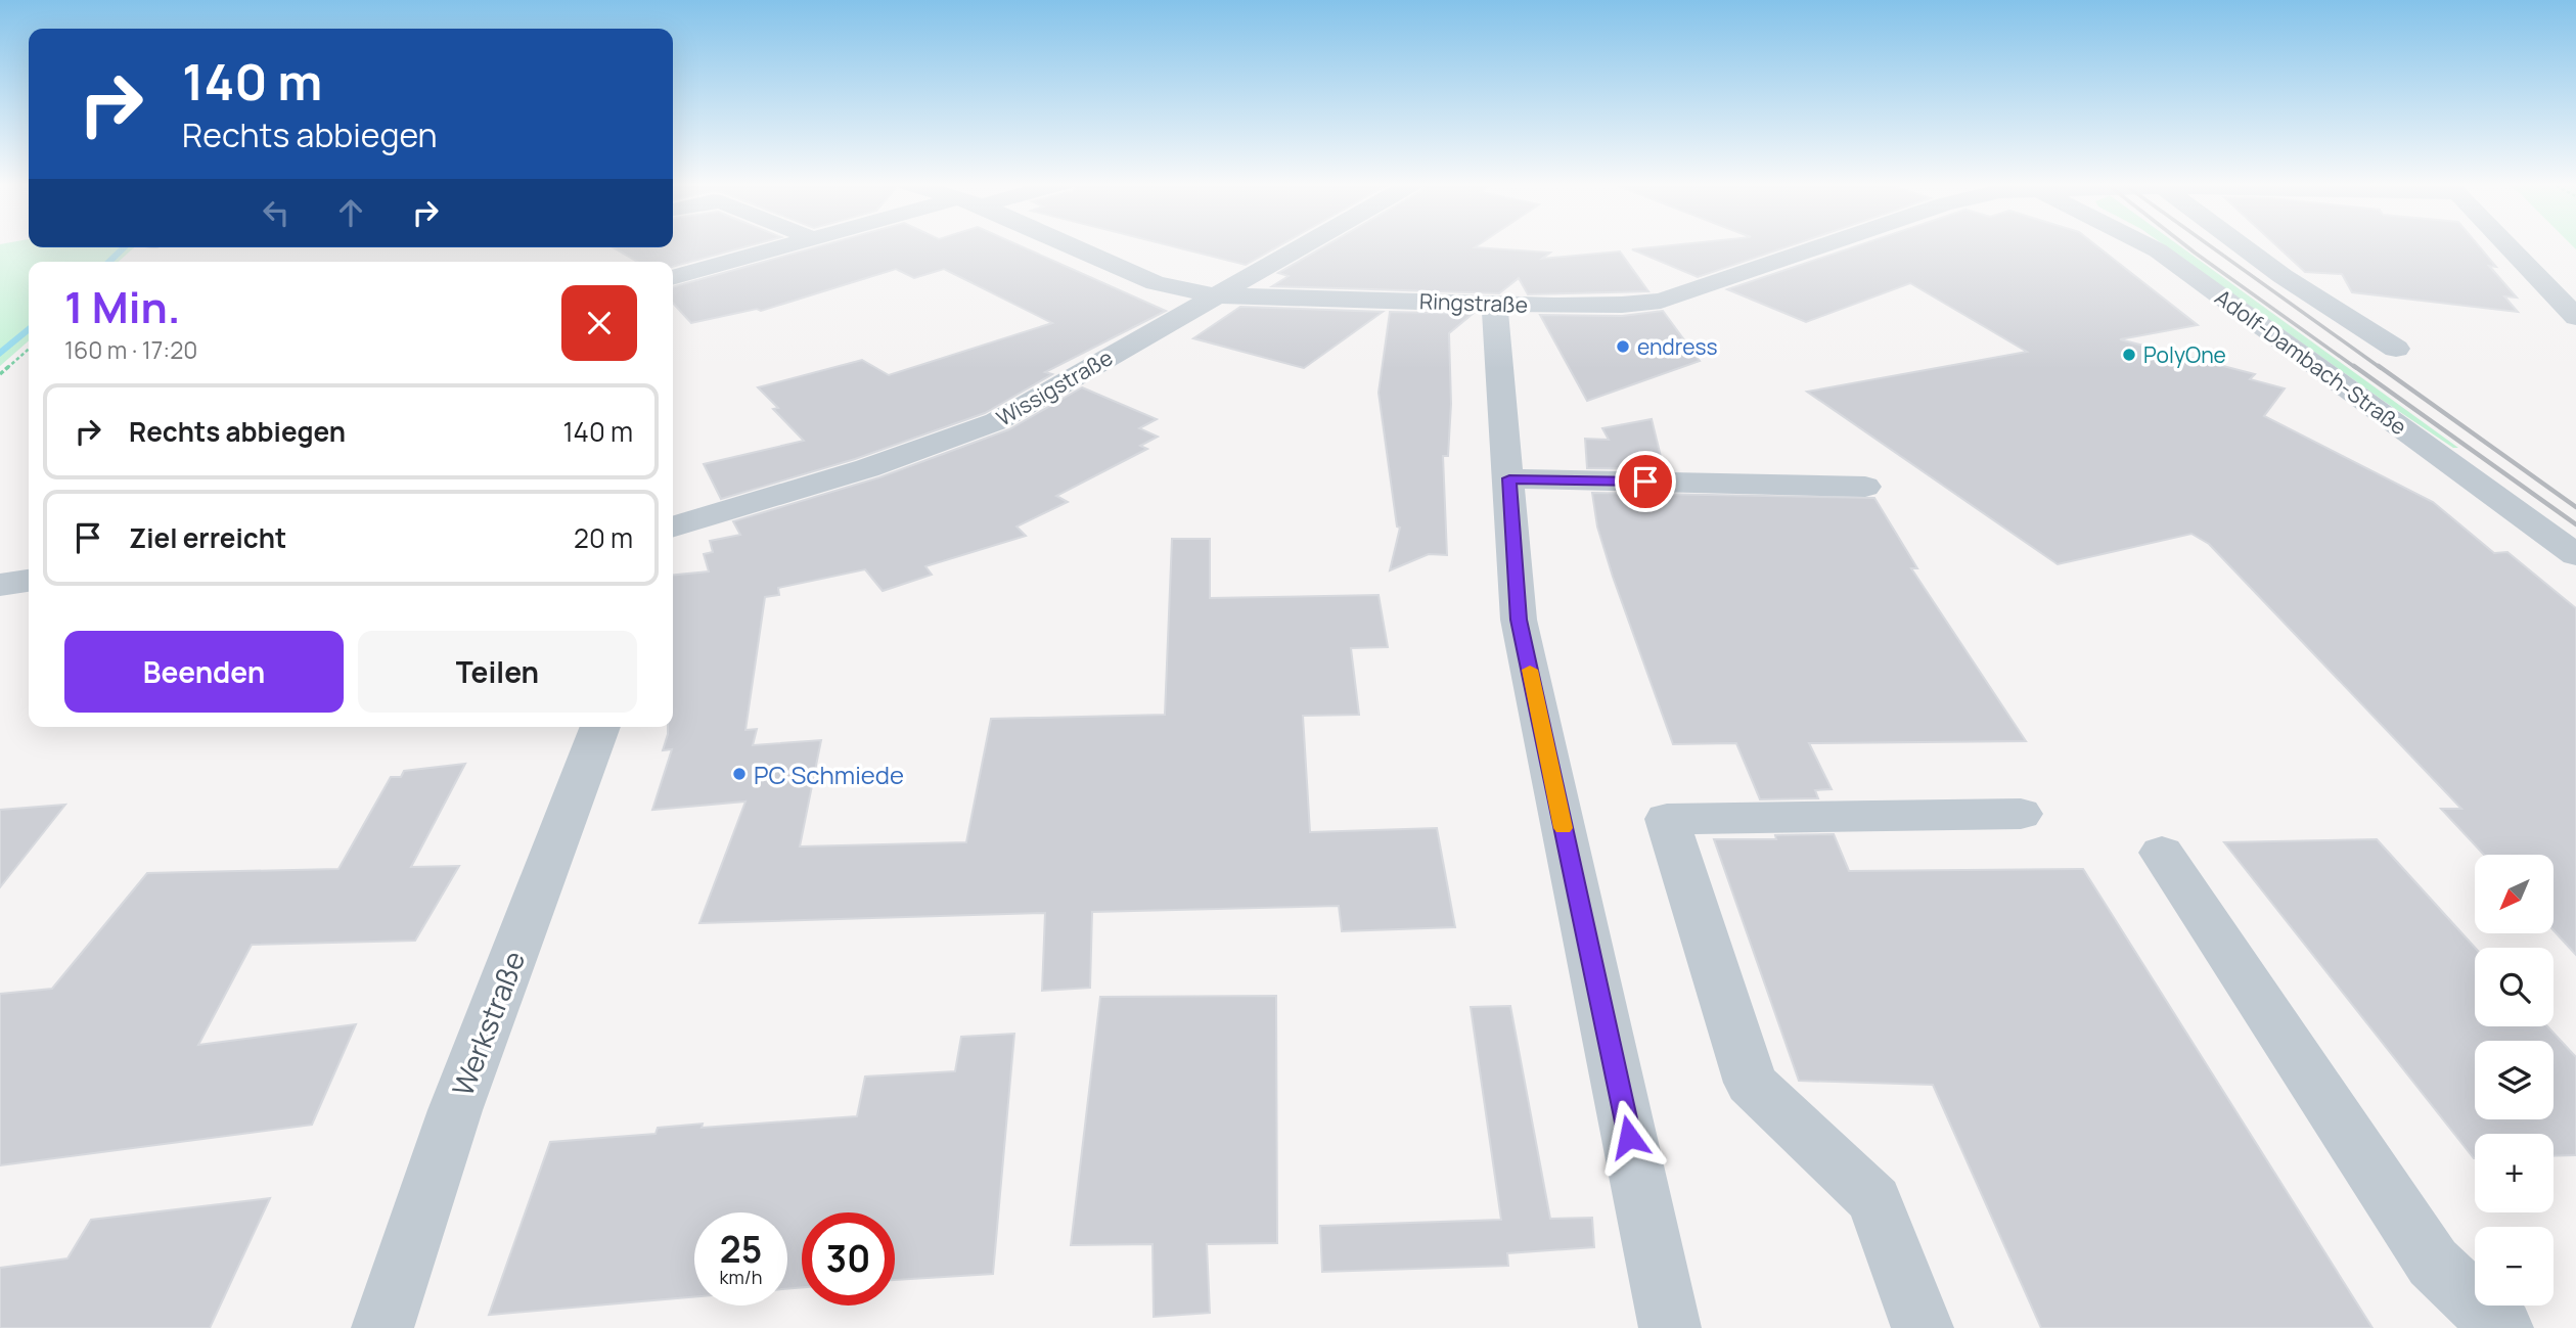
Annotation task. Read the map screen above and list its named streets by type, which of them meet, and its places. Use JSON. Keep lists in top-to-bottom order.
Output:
{
  "streets": {
    "street": [
      "Ringstraße",
      "Adolf-Dambach-Straße",
      "Wissigstraße",
      "Werkstraße"
    ]
  },
  "crossings": [
    ["Ringstraße", "Wissigstraße"]
  ],
  "places": ["endress", "PolyOne", "PC Schmiede"],
  "north": "bottom left",
  "page": {
    "turn": ["140 m", "Rechts abbiegen"],
    "heading": ["1 Min.", "160 m · 17:20"],
    "list": [
      {
        "name": "Rechts abbiegen",
        "value": "140 m"
      },
      {
        "name": "Ziel erreicht",
        "value": "20 m"
      }
    ],
    "buttons": ["Beenden", "Teilen"],
    "map_buttons": ["+", "−"],
    "speed": "25 km/h",
    "limit": "30"
  }
}
